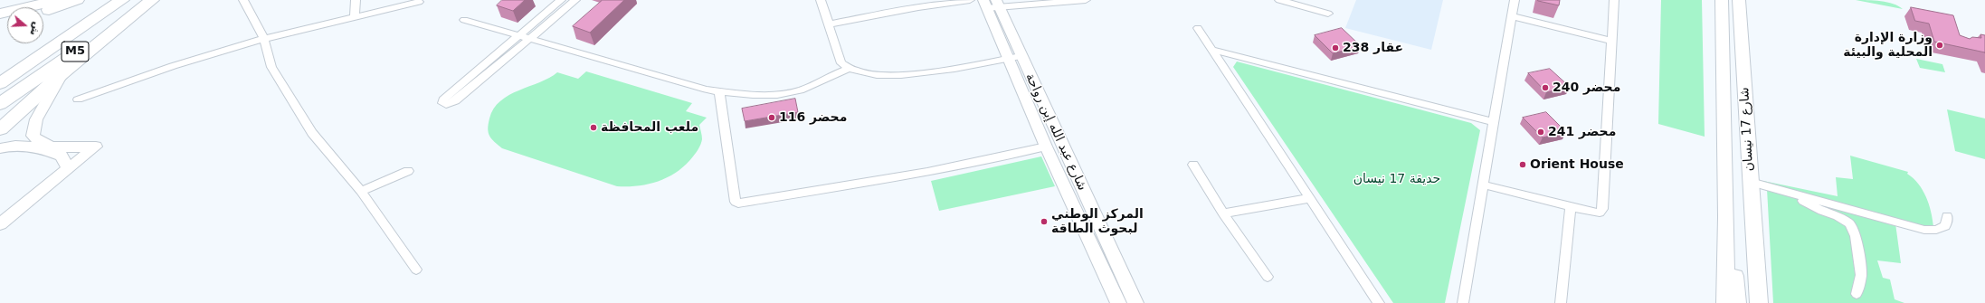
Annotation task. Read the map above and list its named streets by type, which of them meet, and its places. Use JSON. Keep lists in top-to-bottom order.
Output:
{
  "streets": {
    "highway": ["M5"],
    "main road": ["شارع 17 نيسان"],
    "street": ["شارع عبد الله إبن رواحة"]
  },
  "parks": ["حديقة 17 نيسان"],
  "places": [
    "وزارة الإدارة المحلية والبيئة",
    "عقار 238",
    "محضر 240",
    "محضر 116",
    "ملعب المحافظة",
    "محضر 241",
    "Orient House",
    "المركز الوطني لبحوث الطاقة"
  ],
  "north": "right"
}
